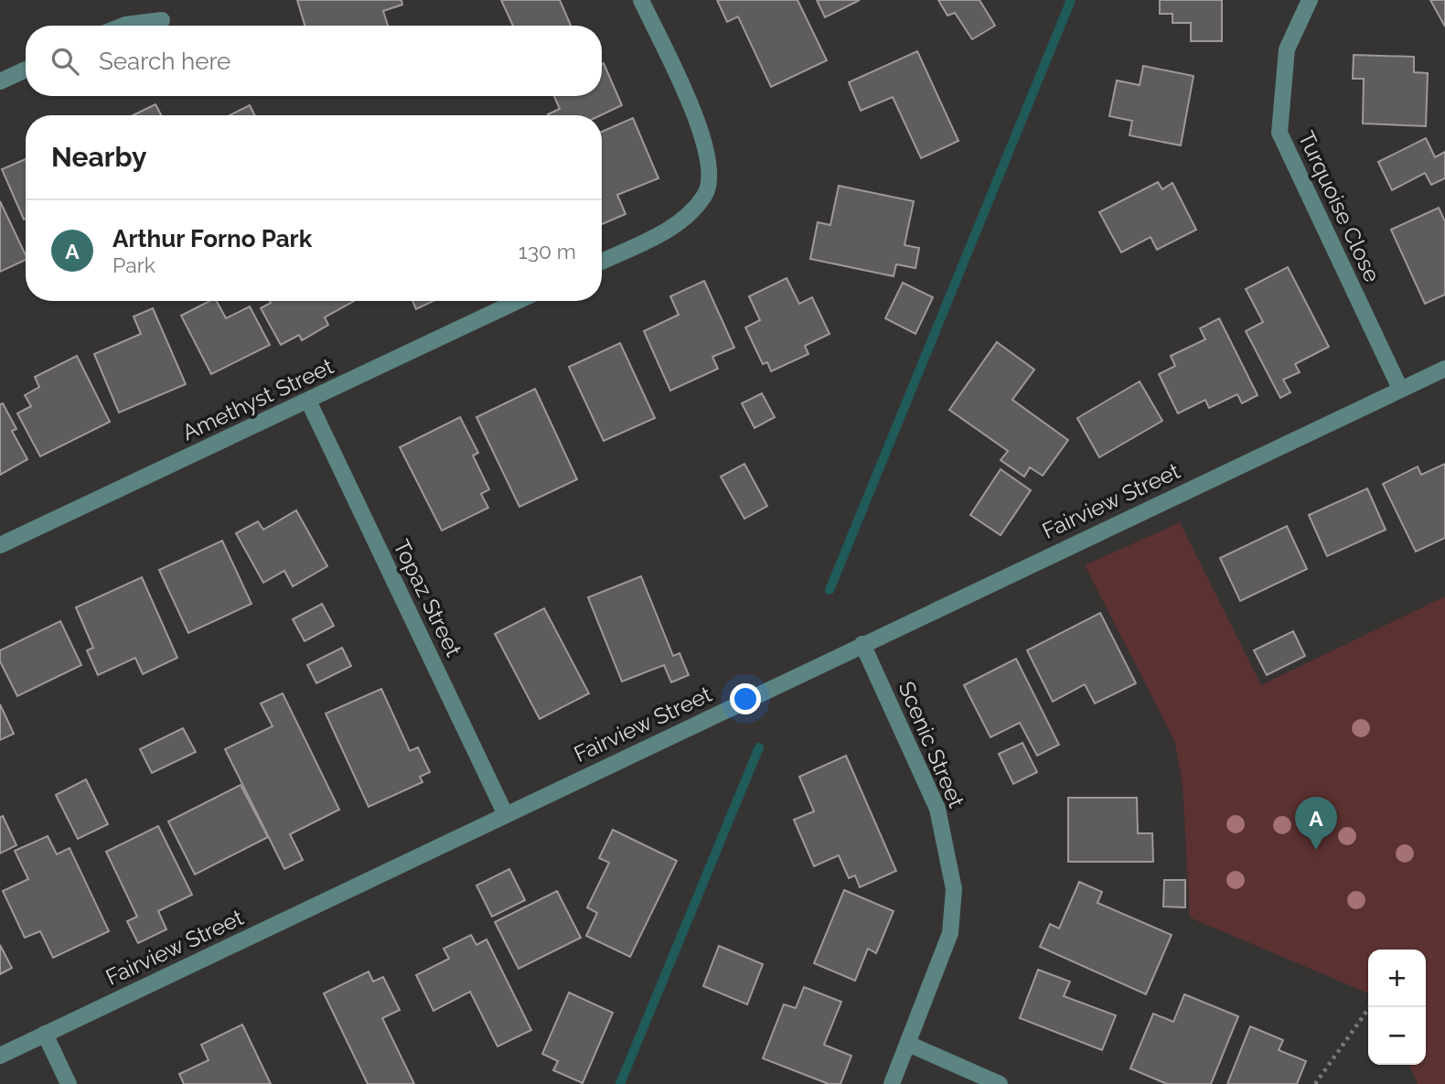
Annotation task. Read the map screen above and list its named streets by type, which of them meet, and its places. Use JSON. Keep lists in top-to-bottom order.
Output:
{
  "streets": {
    "street": [
      "Turquoise Close",
      "Amethyst Street",
      "Fairview Street",
      "Topaz Street",
      "Scenic Street"
    ]
  },
  "crossings": [
    ["Turquoise Close", "Fairview Street"],
    ["Amethyst Street", "Topaz Street"],
    ["Fairview Street", "Topaz Street"],
    ["Fairview Street", "Scenic Street"]
  ],
  "page": {
    "search": "Search here",
    "heading": "Nearby",
    "list": [
      {
        "mark": "A",
        "name": "Arthur Forno Park",
        "note": "Park",
        "value": "130 m"
      }
    ],
    "pins": "A",
    "map_buttons": ["+", "−"]
  }
}
